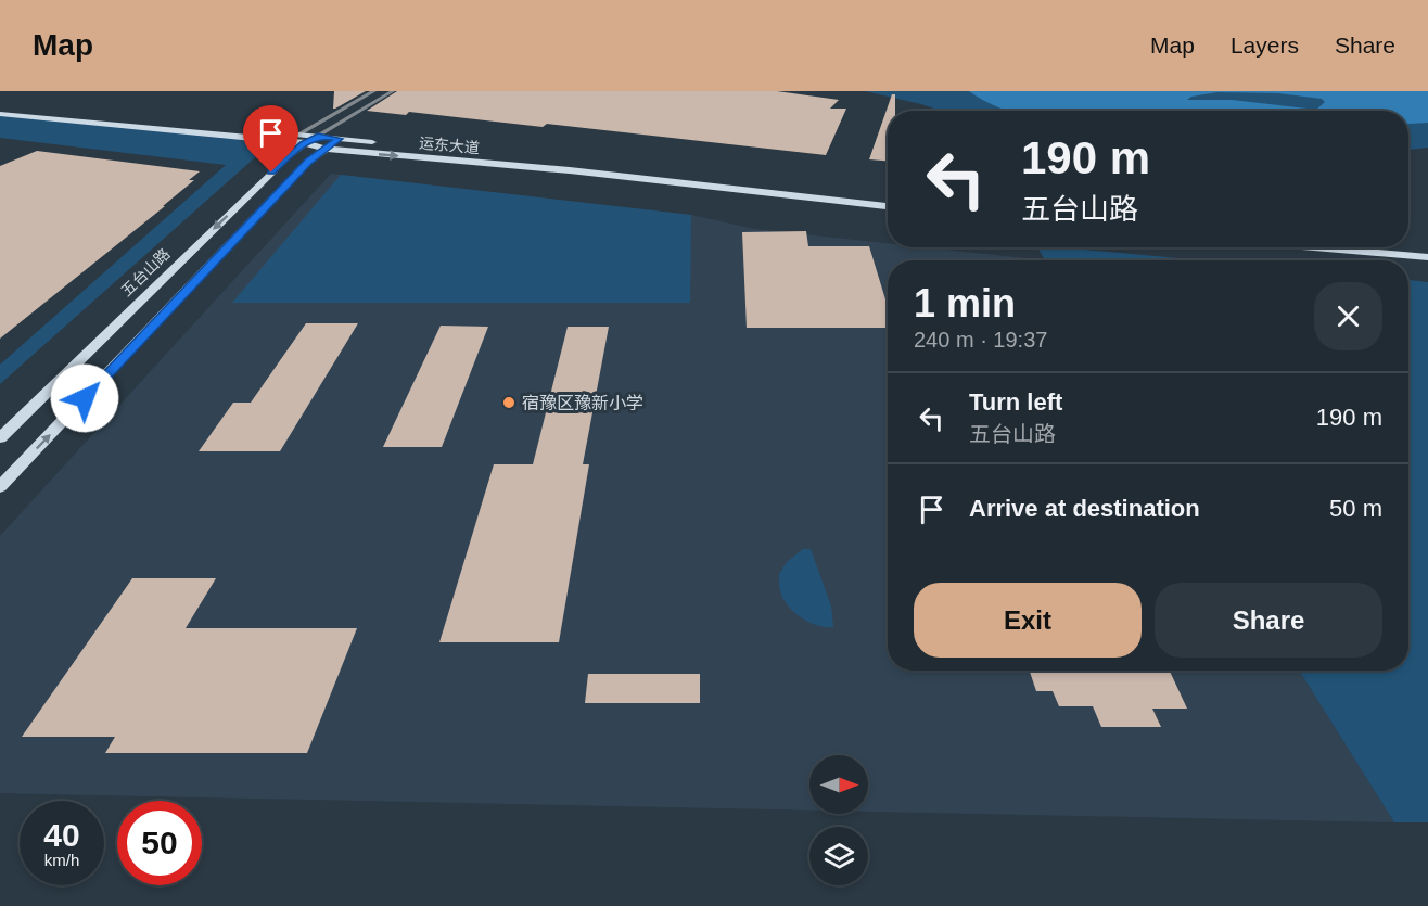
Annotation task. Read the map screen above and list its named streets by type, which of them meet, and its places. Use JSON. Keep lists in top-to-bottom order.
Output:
{
  "streets": {
    "main road": ["运东大道", "五台山路"]
  },
  "crossings": [
    ["运东大道", "五台山路"]
  ],
  "places": ["宿豫区豫新小学"],
  "north": "right",
  "page": {
    "header": "Map",
    "nav": ["Map", "Layers", "Share"],
    "turn": ["190 m", "五台山路"],
    "heading": ["1 min", "240 m · 19:37"],
    "list": [
      {
        "name": "Turn left",
        "note": "五台山路",
        "value": "190 m"
      },
      {
        "name": "Arrive at destination",
        "value": "50 m"
      }
    ],
    "buttons": ["Exit", "Share"],
    "speed": "40 km/h",
    "limit": "50"
  }
}
